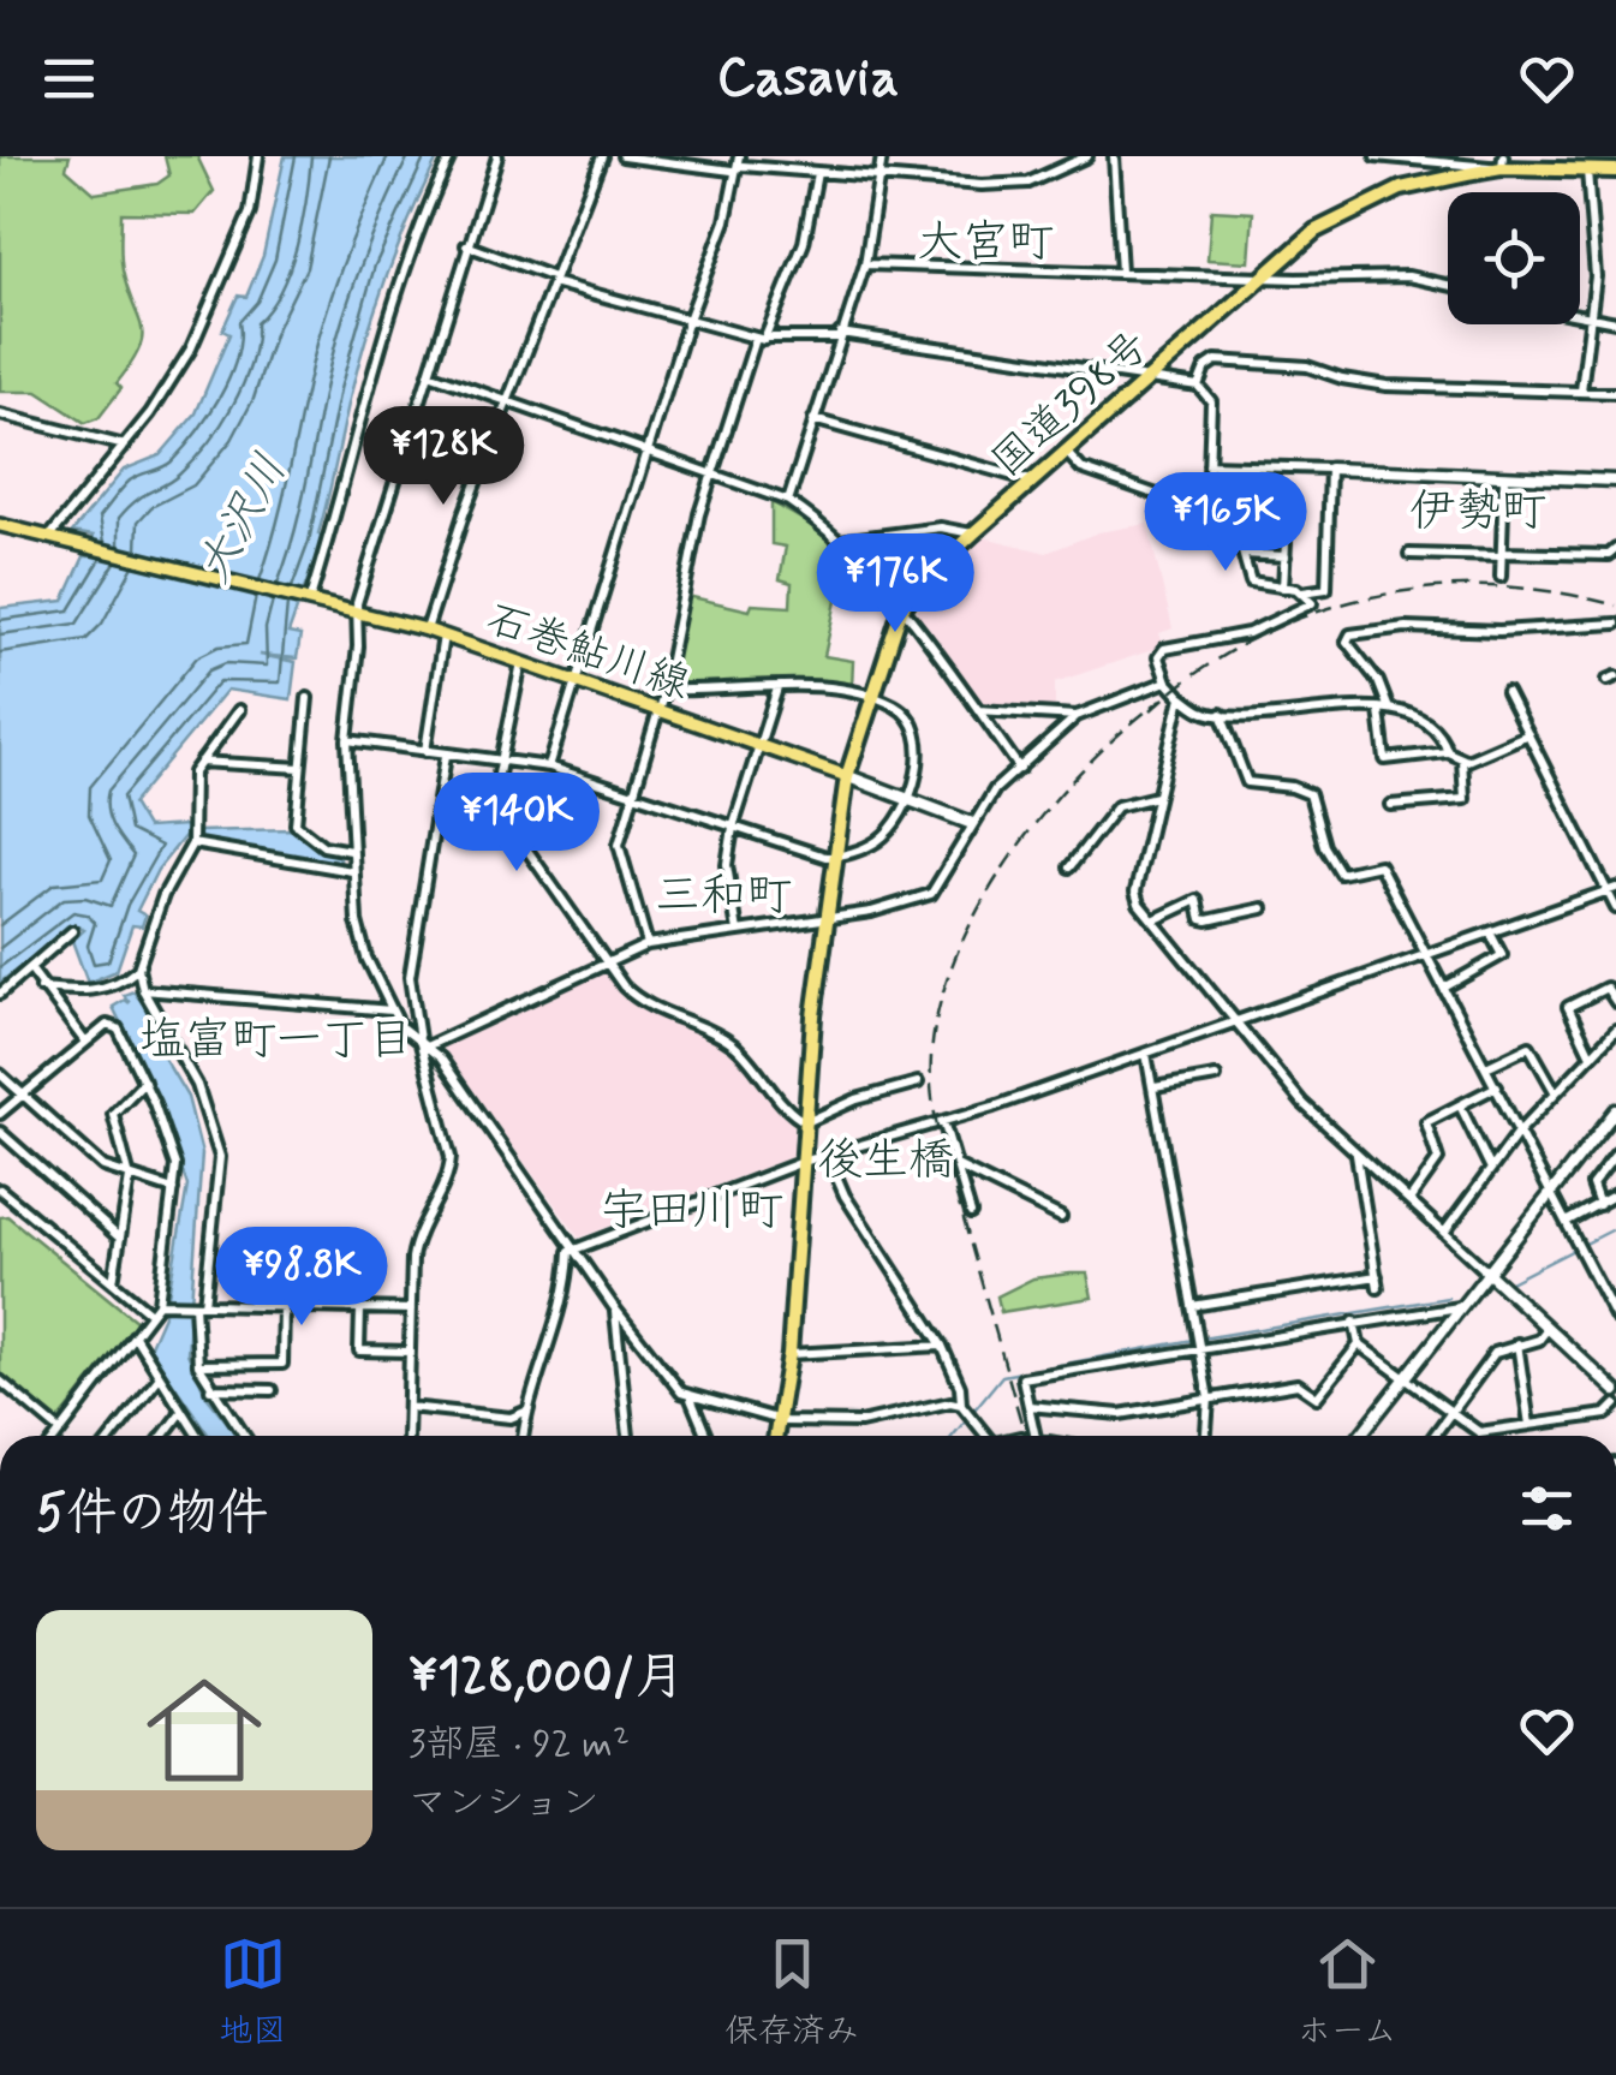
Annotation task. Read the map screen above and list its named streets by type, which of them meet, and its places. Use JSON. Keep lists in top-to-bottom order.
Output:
{
  "streets": {
    "highway": ["国道398号"],
    "main road": ["石巻鮎川線"]
  },
  "crossings": [
    ["国道398号", "石巻鮎川線"]
  ],
  "districts": [
    "大宮町",
    "伊勢町",
    "三和町",
    "塩富町一丁目",
    "後生橋",
    "宇田川町"
  ],
  "water": ["大沢川"],
  "page": {
    "header": "Casavia",
    "price": [
      "¥128K",
      "¥165K",
      "¥176K",
      "¥140K",
      "¥98.8K"
    ],
    "heading": "5件の物件",
    "list": [
      {
        "name": "¥128,000/月",
        "note": "3部屋 · 92 m² · マンション"
      }
    ],
    "tabs": ["地図", "保存済み", "ホーム"]
  }
}
